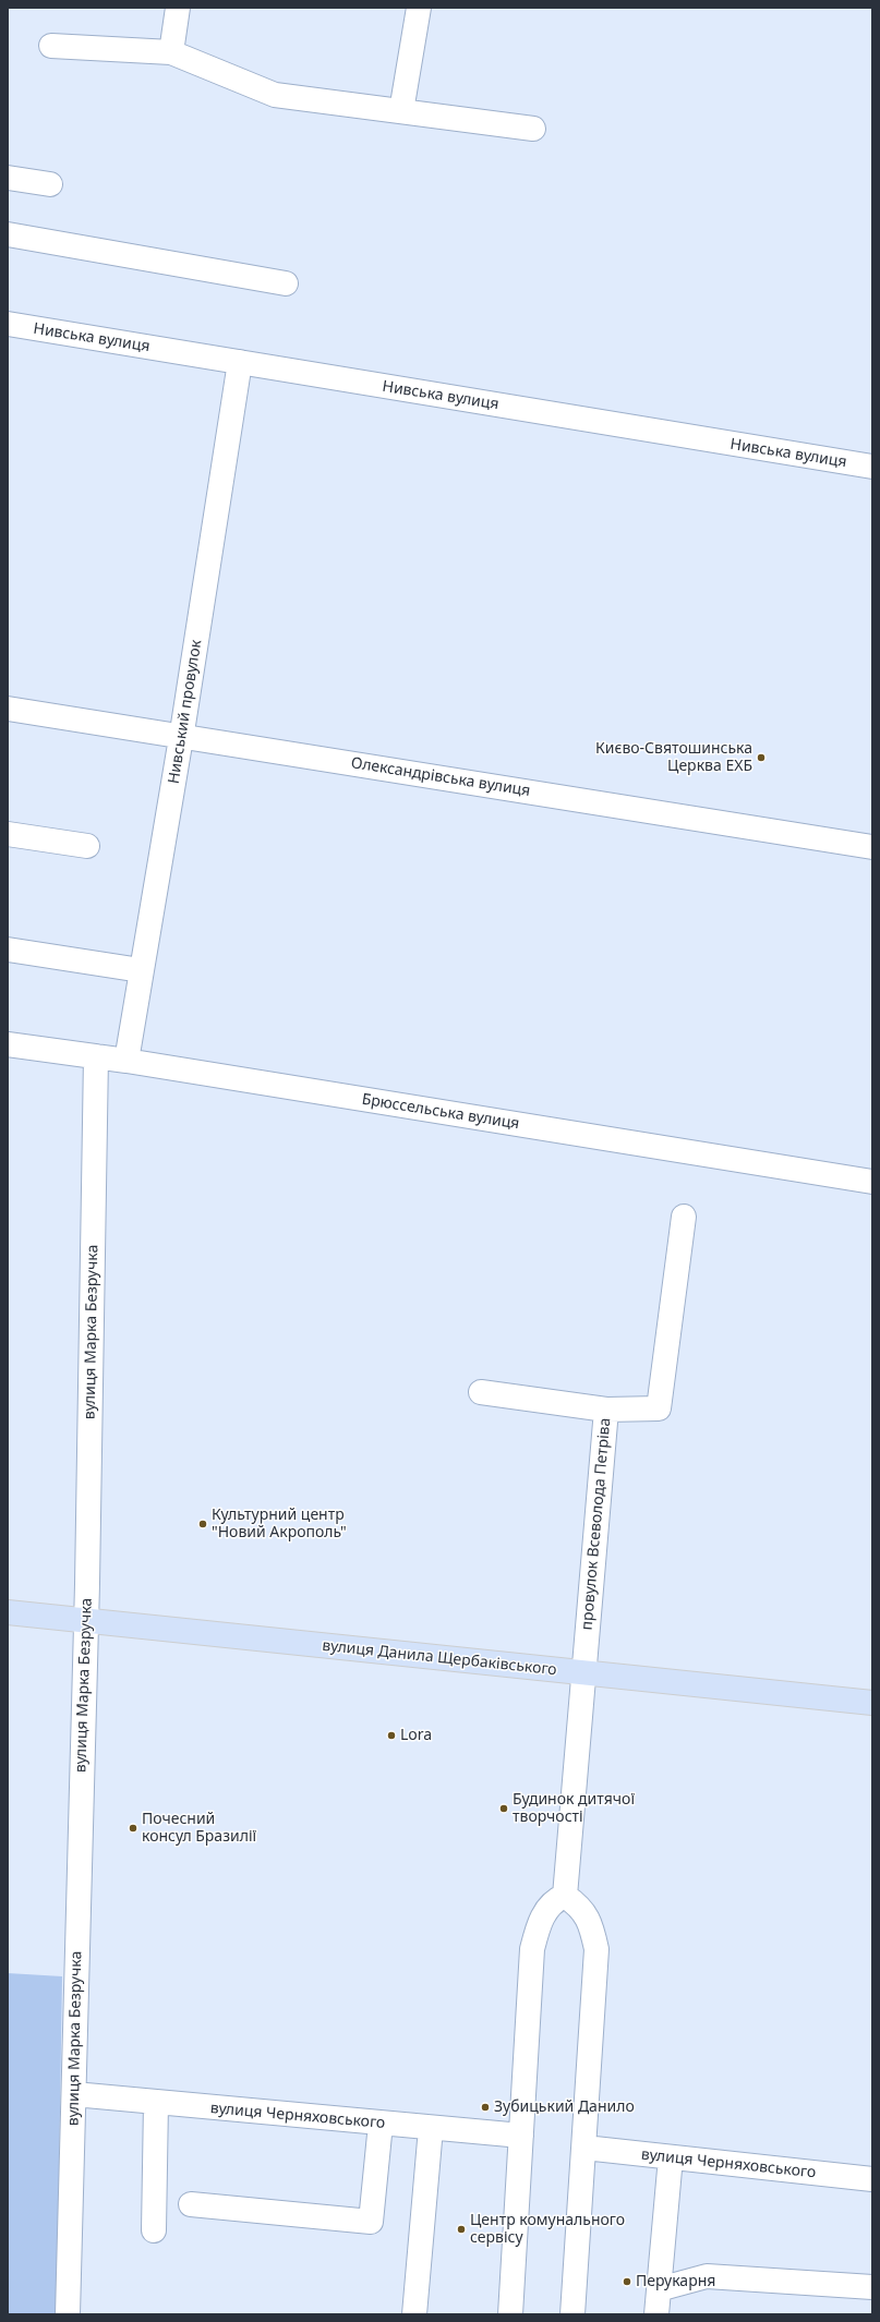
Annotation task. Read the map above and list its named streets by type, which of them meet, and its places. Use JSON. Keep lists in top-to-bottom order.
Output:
{
  "streets": {
    "main road": ["вулиця Данила Щербаківського"],
    "street": [
      "Нивська вулиця",
      "Нивський провулок",
      "Олександрівська вулиця",
      "Брюссельська вулиця",
      "вулиця Марка Безручка",
      "провулок Всеволода Петріва",
      "вулиця Черняховського"
    ]
  },
  "crossings": [
    ["Нивська вулиця", "Нивський провулок"],
    ["Нивський провулок", "Олександрівська вулиця"],
    ["Нивський провулок", "Брюссельська вулиця"],
    ["Брюссельська вулиця", "вулиця Марка Безручка"],
    ["вулиця Марка Безручка", "вулиця Данила Щербаківського"],
    ["вулиця Марка Безручка", "вулиця Черняховського"],
    ["провулок Всеволода Петріва", "вулиця Данила Щербаківського"]
  ],
  "places": [
    "Києво-Святошинська Церква ЕХБ",
    "Культурний центр \"Новий Акрополь\"",
    "Lora",
    "Будинок дитячої творчості",
    "Почесний консул Бразилії",
    "Зубицький Данило",
    "Центр комунального сервісу",
    "Перукарня"
  ]
}
